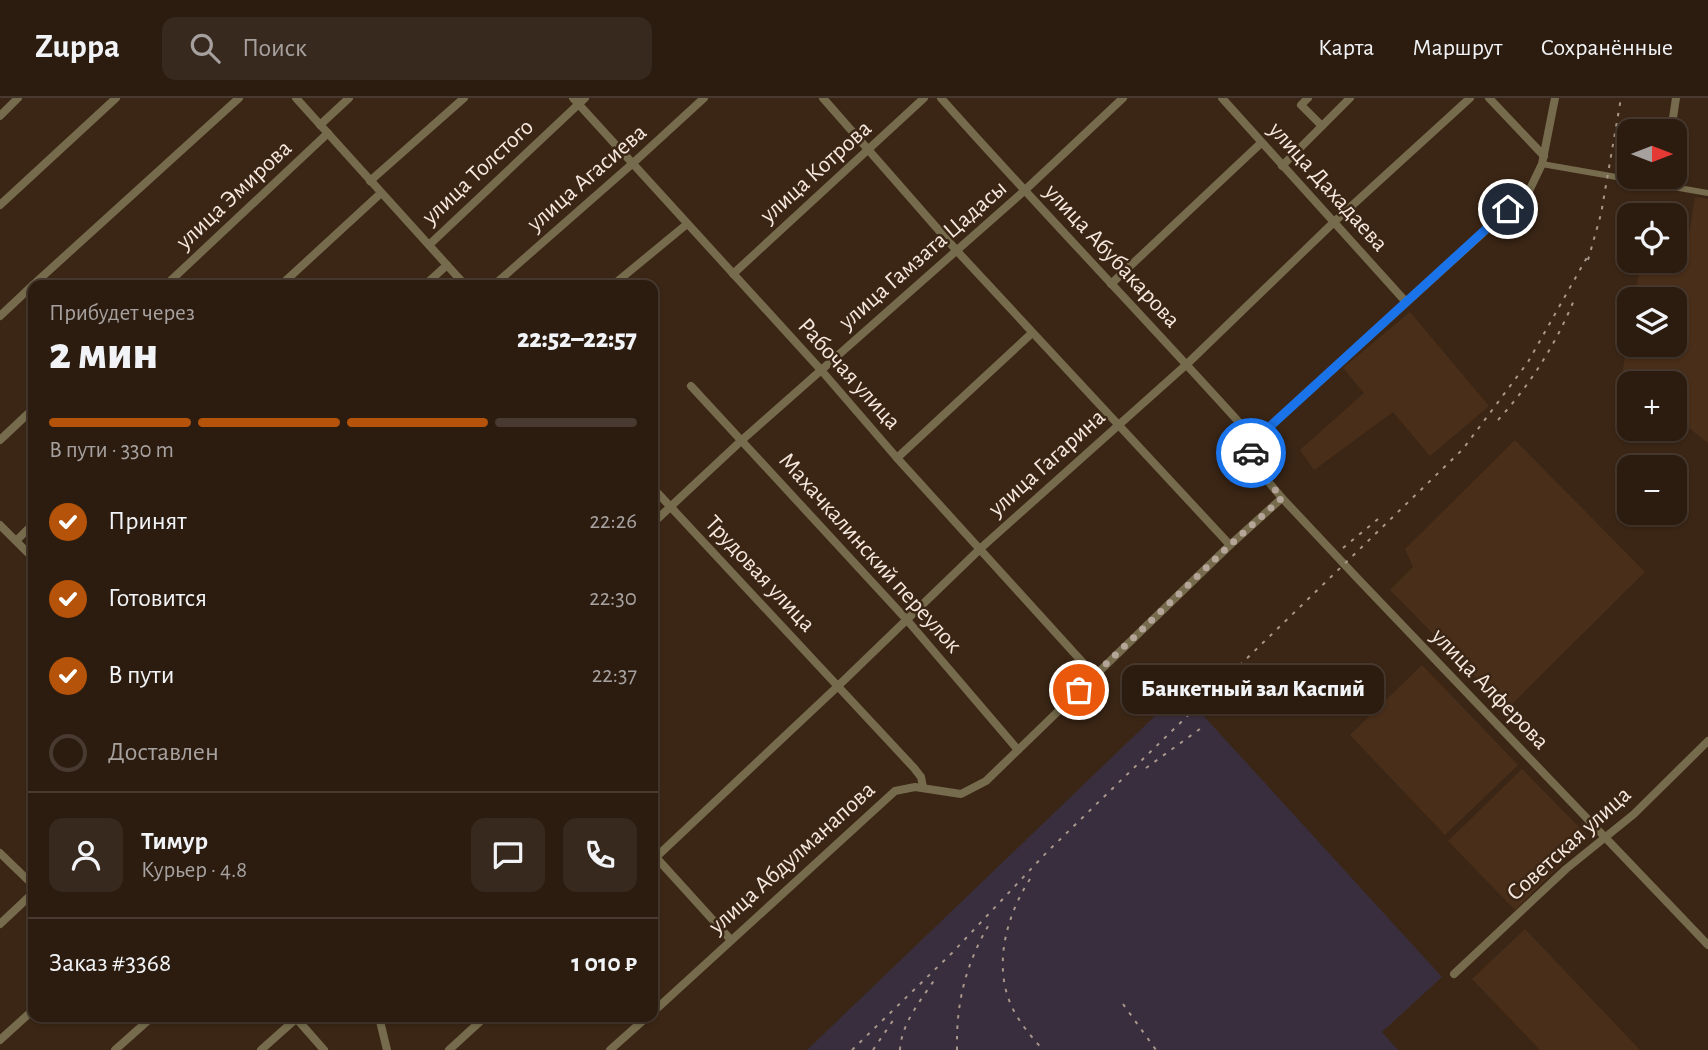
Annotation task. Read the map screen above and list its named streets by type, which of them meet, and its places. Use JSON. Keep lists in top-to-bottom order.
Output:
{
  "streets": {
    "street": [
      "улица Толстого",
      "улица Котрова",
      "улица Агасиева",
      "улица Дахадаева",
      "улица Эмирова",
      "улица Гамзата Цадасы",
      "улица Абубакарова",
      "Рабочая улица",
      "улица Гагарина",
      "Махачкалинский переулок",
      "Трудовая улица",
      "улица Алферова",
      "Советская улица",
      "улица Абдулманапова"
    ]
  },
  "crossings": [
    ["улица Толстого", "Рабочая улица"],
    ["улица Котрова", "Рабочая улица"],
    ["улица Агасиева", "Рабочая улица"],
    ["улица Дахадаева", "улица Гагарина"],
    ["улица Гамзата Цадасы", "улица Абубакарова"],
    ["улица Гамзата Цадасы", "Рабочая улица"],
    ["улица Гамзата Цадасы", "Махачкалинский переулок"],
    ["улица Гамзата Цадасы", "Трудовая улица"],
    ["улица Абубакарова", "улица Гагарина"],
    ["улица Абубакарова", "улица Алферова"],
    ["Рабочая улица", "улица Гагарина"],
    ["Рабочая улица", "улица Абдулманапова"],
    ["улица Гагарина", "Махачкалинский переулок"],
    ["улица Гагарина", "Трудовая улица"],
    ["Махачкалинский переулок", "улица Абдулманапова"],
    ["Трудовая улица", "улица Абдулманапова"],
    ["улица Алферова", "Советская улица"],
    ["улица Алферова", "улица Абдулманапова"]
  ],
  "places": ["Банкетный зал Каспий"],
  "north": "right",
  "page": {
    "header": "Zuppa",
    "search": "Поиск",
    "nav": ["Карта", "Маршрут", "Сохранённые"],
    "map_buttons": ["+", "−"],
    "heading": ["2 мин", "Прибудет через", "22:52–22:57"],
    "panel": [
      "Тимур",
      "Курьер · 4.8",
      "Заказ #3368",
      "1 010 ₽"
    ],
    "bar": "В пути · 330 m",
    "list": [
      ["Принят", "22:26"],
      ["Готовится", "22:30"],
      ["В пути", "22:37"],
      "Доставлен"
    ],
    "bubble": "Банкетный зал Каспий"
  }
}
